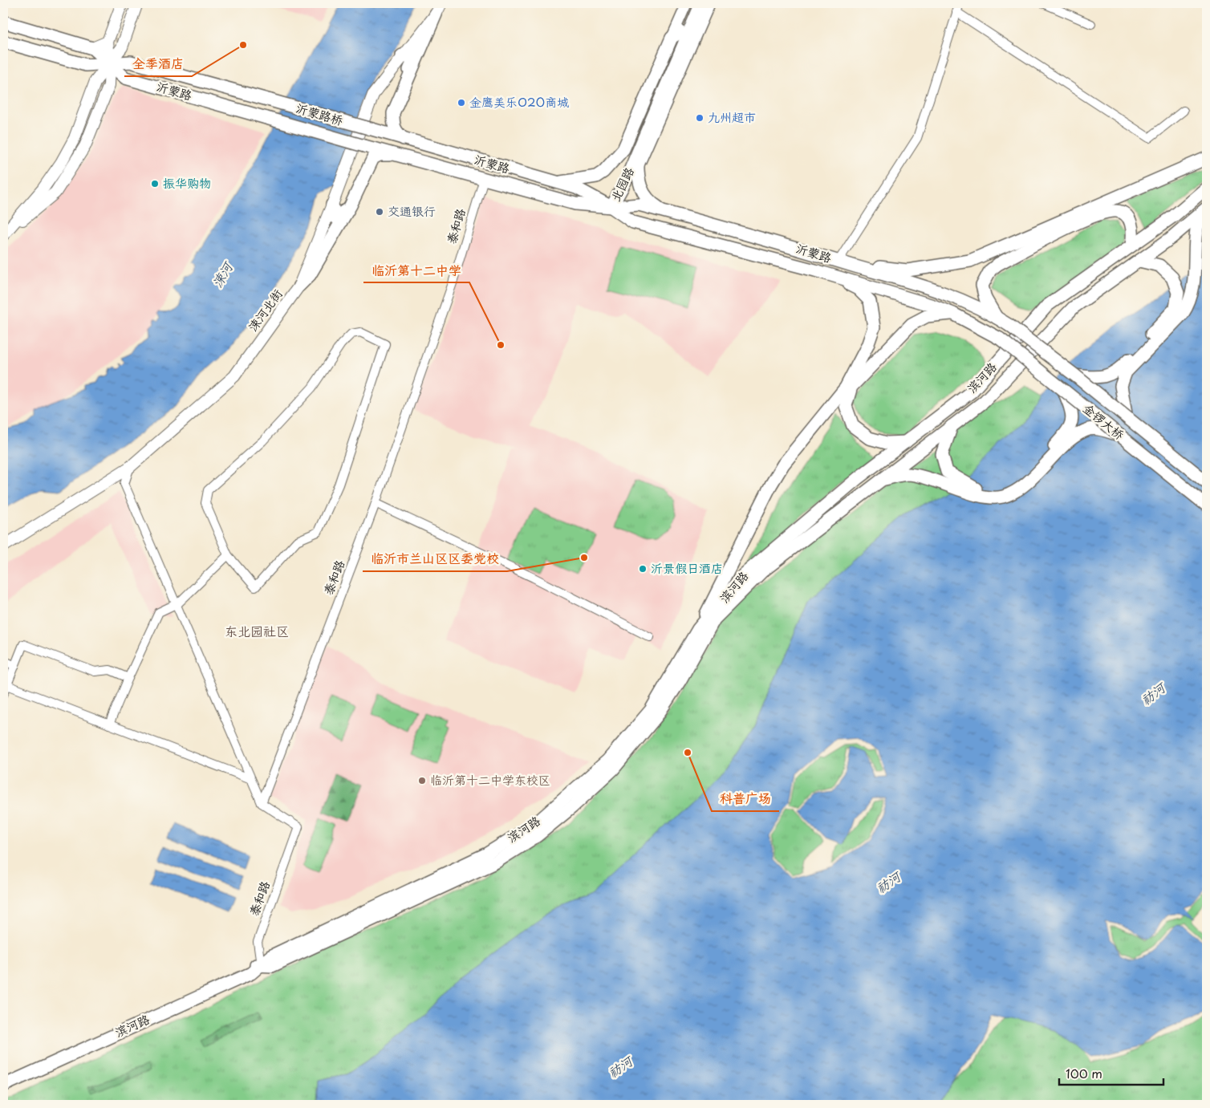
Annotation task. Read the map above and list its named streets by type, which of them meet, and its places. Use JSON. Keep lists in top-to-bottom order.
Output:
{
  "streets": {
    "main road": [
      "沂蒙路",
      "沂蒙路桥",
      "北园路",
      "涑河北街",
      "滨河路",
      "金锣大桥"
    ],
    "street": ["泰和路"]
  },
  "crossings": [
    ["沂蒙路", "沂蒙路桥"],
    ["沂蒙路", "北园路"],
    ["沂蒙路", "泰和路"],
    ["沂蒙路", "金锣大桥"],
    ["泰和路", "滨河路"]
  ],
  "districts": ["东北园社区"],
  "water": ["涑河", "祊河"],
  "places": [
    "全季酒店",
    "金鹰美乐O2O商城",
    "九州超市",
    "振华购物",
    "交通银行",
    "临沂第十二中学",
    "临沂市兰山区区委党校",
    "沂景假日酒店",
    "科普广场",
    "临沂第十二中学东校区"
  ],
  "scale_bar": "100 m"
}
